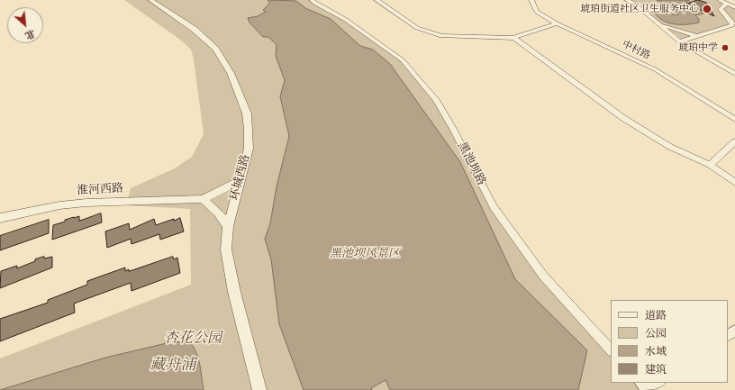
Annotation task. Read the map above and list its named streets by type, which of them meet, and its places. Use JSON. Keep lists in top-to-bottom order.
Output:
{
  "streets": {
    "street": [
      "中村路",
      "黑池坝路",
      "环城西路",
      "淮河西路"
    ]
  },
  "water": ["藏舟浦"],
  "parks": ["黑池坝风景区", "杏花公园"],
  "places": ["琥珀街道社区卫生服务中心", "琥珀中学"],
  "legend": [
    "道路",
    "公园",
    "水域",
    "建筑"
  ],
  "north": "bottom right"
}
